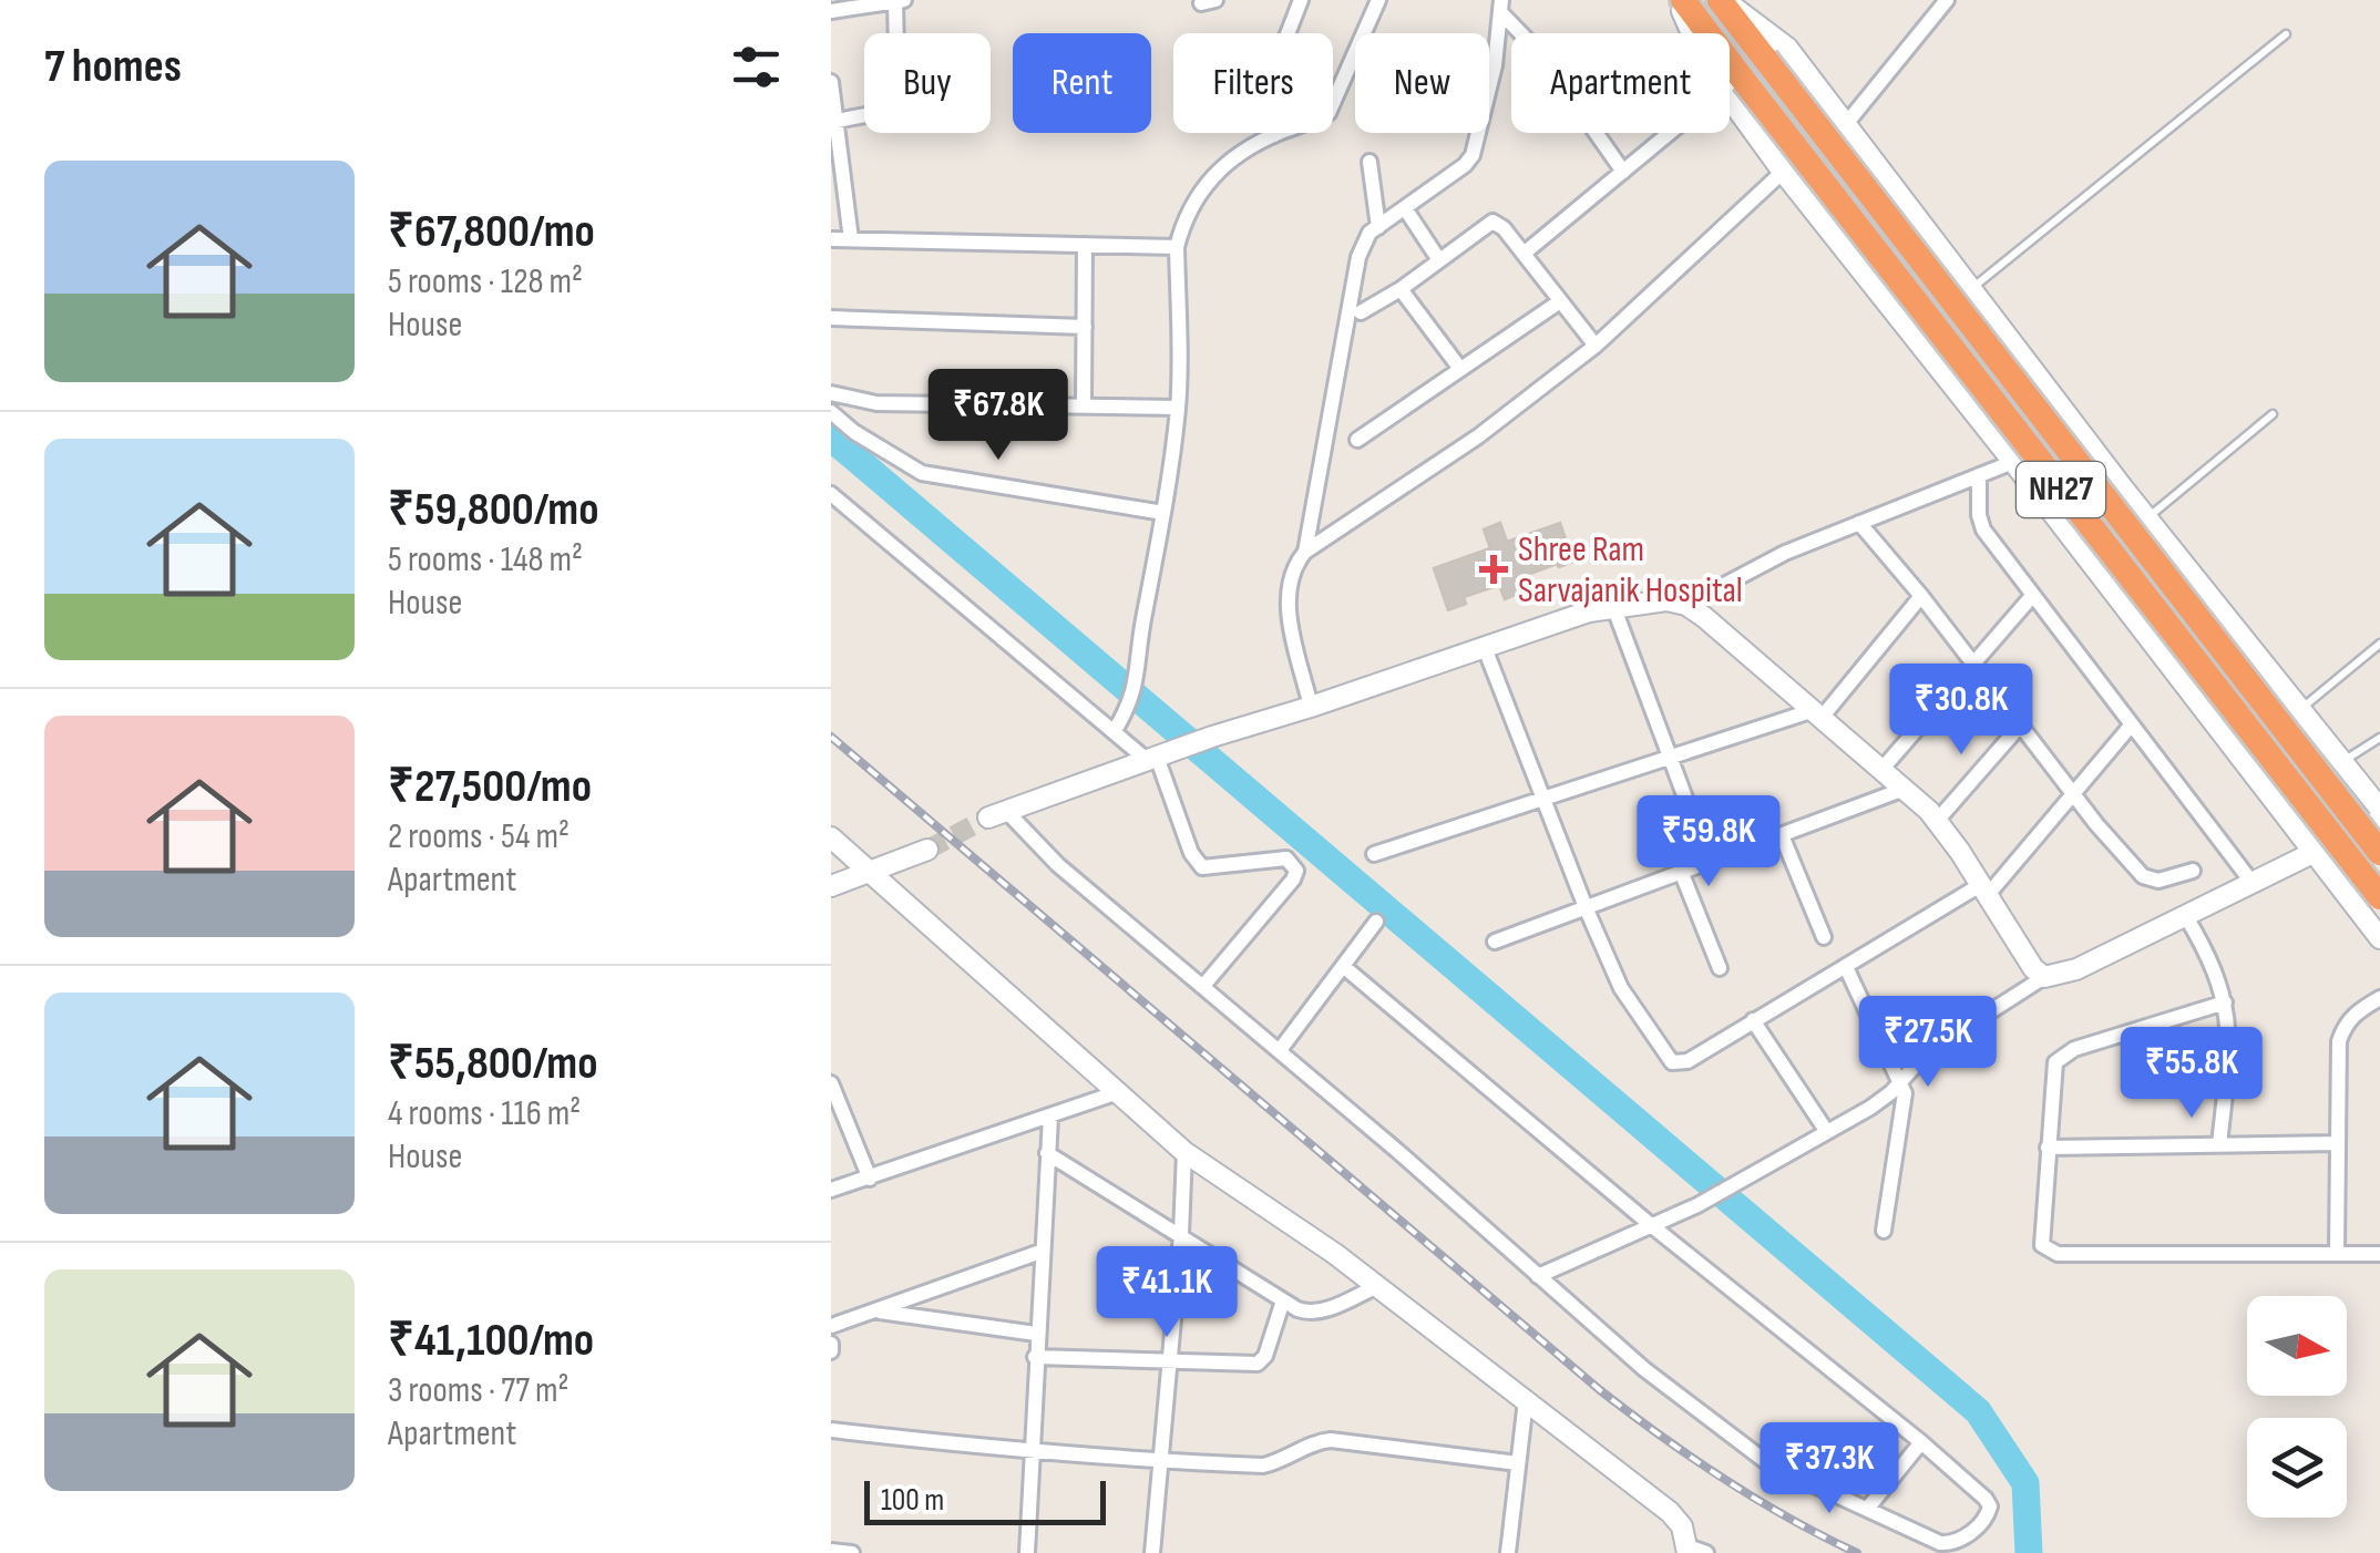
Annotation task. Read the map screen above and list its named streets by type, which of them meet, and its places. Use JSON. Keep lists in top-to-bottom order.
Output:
{
  "streets": {
    "highway": ["NH27"]
  },
  "places": {
    "health": ["Shree Ram Sarvajanik Hospital"]
  },
  "scale_bar": "100 m",
  "north": "right",
  "page": {
    "heading": "7 homes",
    "chip": [
      "Buy",
      "Rent",
      "Filters",
      "New",
      "Apartment"
    ],
    "list": [
      {
        "name": "₹67,800/mo",
        "note": "5 rooms · 128 m² · House"
      },
      {
        "name": "₹59,800/mo",
        "note": "5 rooms · 148 m² · House"
      },
      {
        "name": "₹27,500/mo",
        "note": "2 rooms · 54 m² · Apartment"
      },
      {
        "name": "₹55,800/mo",
        "note": "4 rooms · 116 m² · House"
      },
      {
        "name": "₹41,100/mo",
        "note": "3 rooms · 77 m² · Apartment"
      }
    ],
    "price": [
      "₹67.8K",
      "₹30.8K",
      "₹59.8K",
      "₹27.5K",
      "₹55.8K",
      "₹41.1K",
      "₹37.3K"
    ],
    "scale": "100 m"
  }
}
